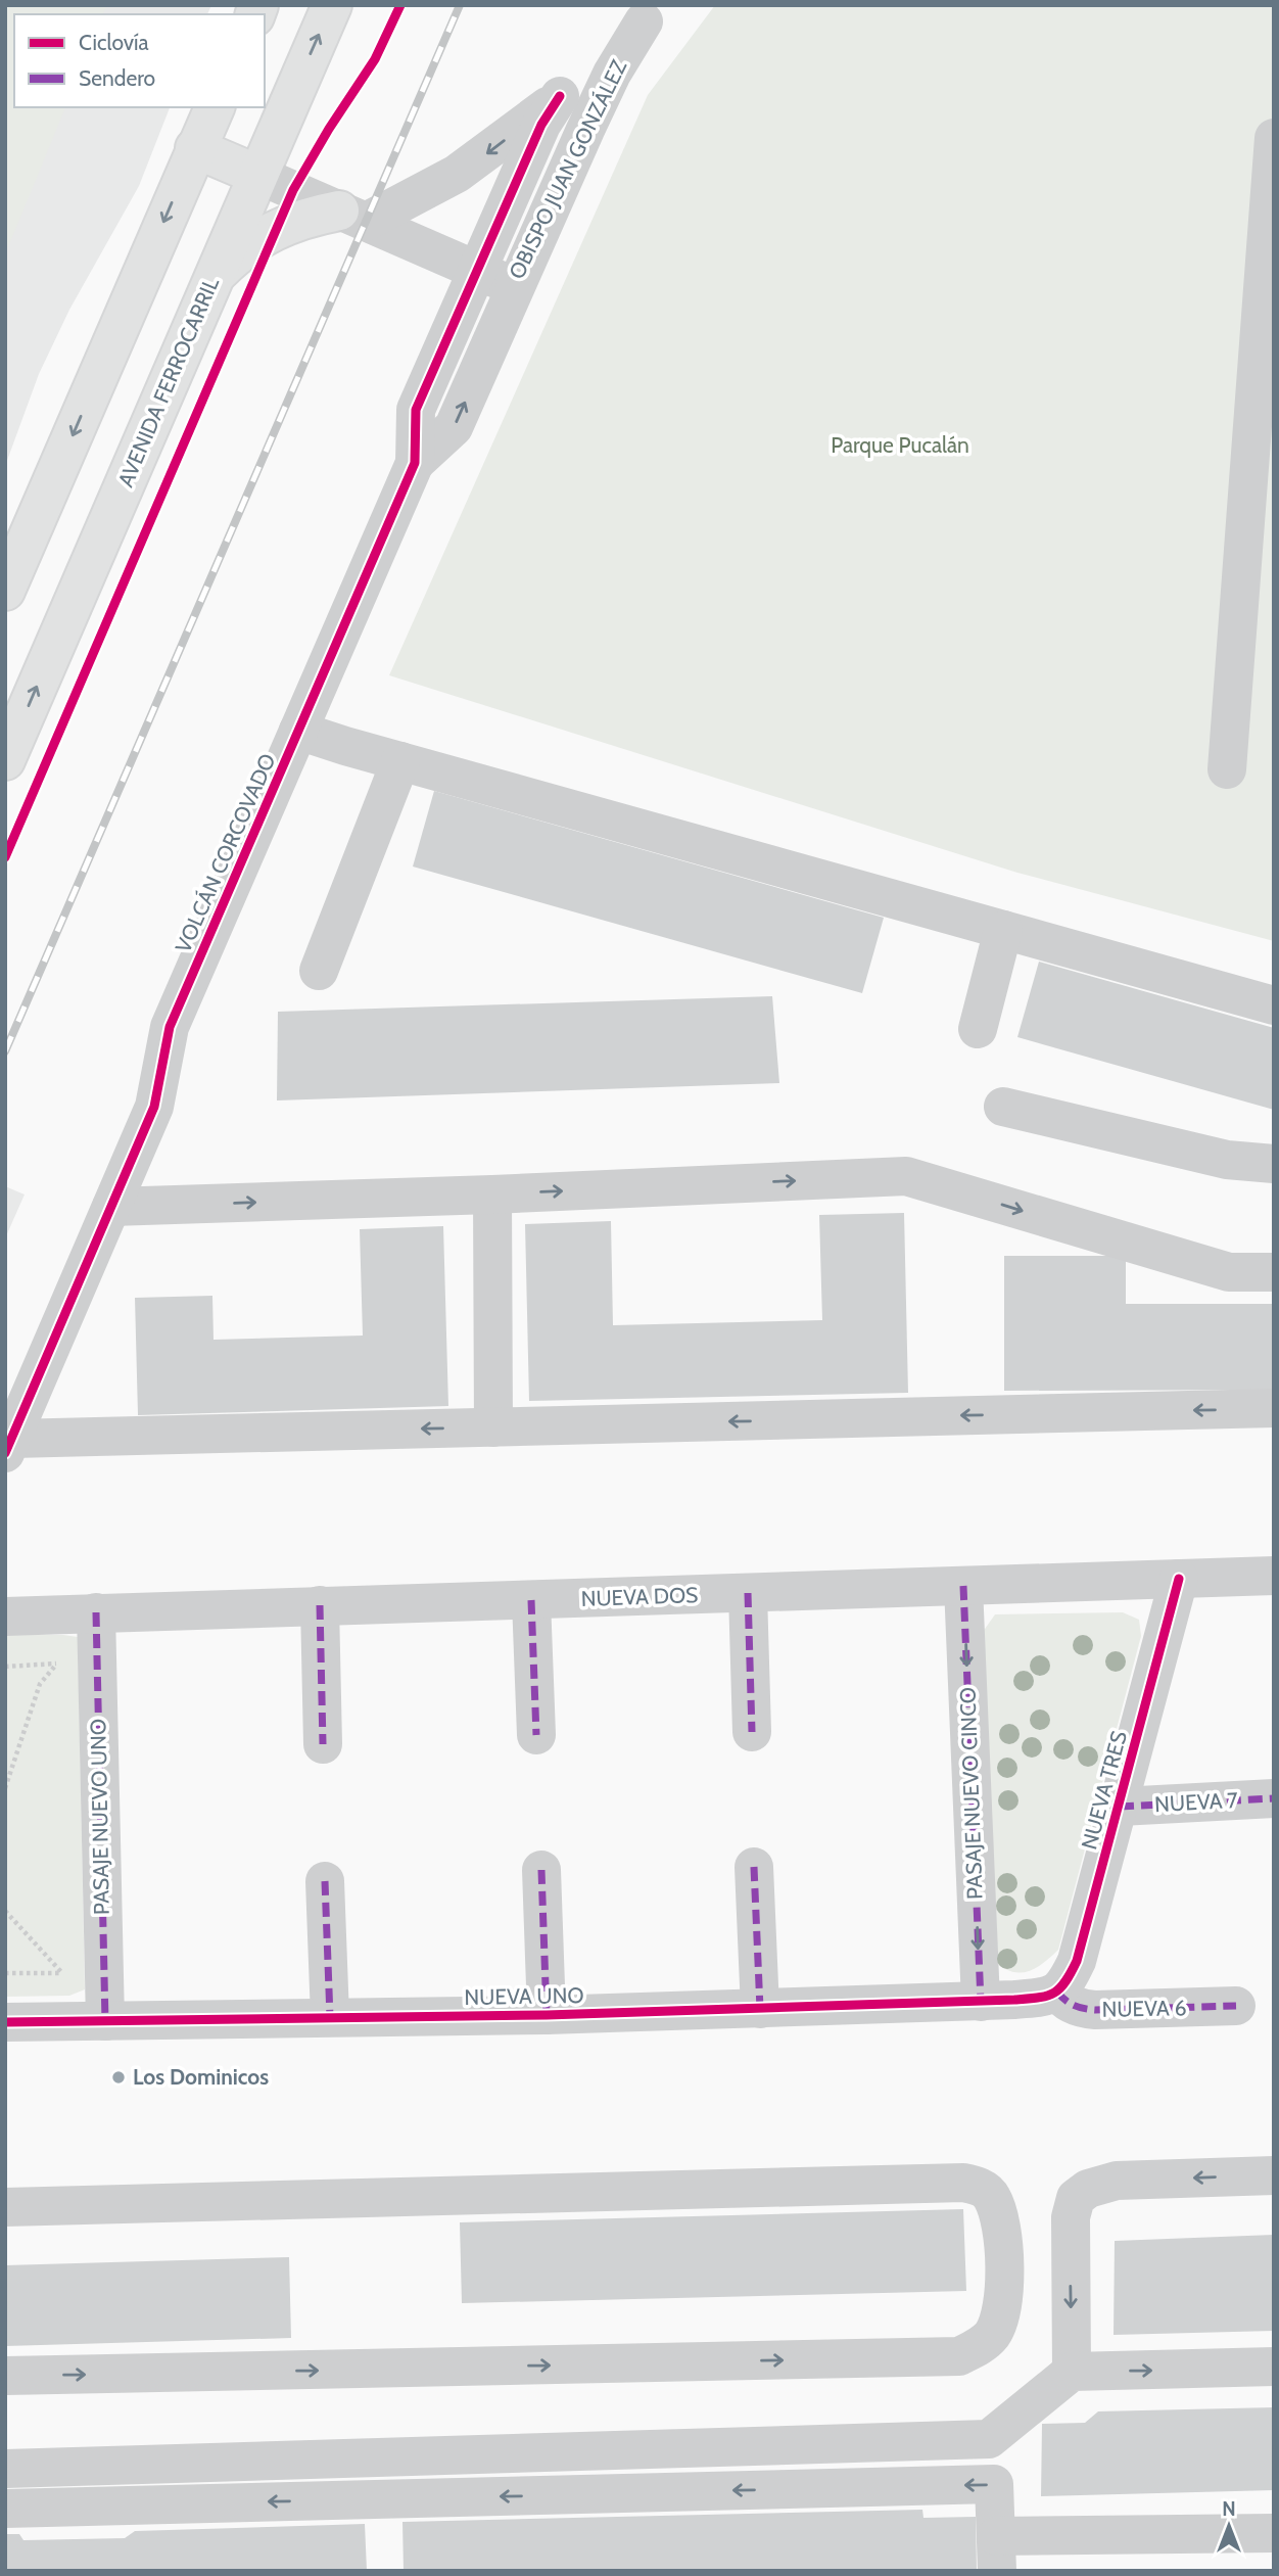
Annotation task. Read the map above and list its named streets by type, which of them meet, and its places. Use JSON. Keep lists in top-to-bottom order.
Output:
{
  "streets": {
    "main road": ["AVENIDA FERROCARRIL"],
    "street": [
      "OBISPO JUAN GONZÁLEZ",
      "VOLCÁN CORCOVADO",
      "NUEVA DOS",
      "NUEVA TRES",
      "PASAJE NUEVO CINCO",
      "NUEVA 7",
      "PASAJE NUEVO UNO",
      "NUEVA UNO",
      "NUEVA 6"
    ]
  },
  "crossings": [
    ["OBISPO JUAN GONZÁLEZ", "AVENIDA FERROCARRIL"],
    ["OBISPO JUAN GONZÁLEZ", "VOLCÁN CORCOVADO"],
    ["NUEVA DOS", "NUEVA TRES"],
    ["NUEVA DOS", "PASAJE NUEVO CINCO"],
    ["NUEVA DOS", "PASAJE NUEVO UNO"],
    ["NUEVA TRES", "NUEVA 7"],
    ["NUEVA TRES", "NUEVA UNO"],
    ["NUEVA TRES", "NUEVA 6"],
    ["PASAJE NUEVO CINCO", "NUEVA UNO"],
    ["PASAJE NUEVO UNO", "NUEVA UNO"],
    ["NUEVA UNO", "NUEVA 6"]
  ],
  "parks": ["Parque Pucalán"],
  "places": ["Los Dominicos"],
  "legend": ["Ciclovía", "Sendero"],
  "north": "top"
}
